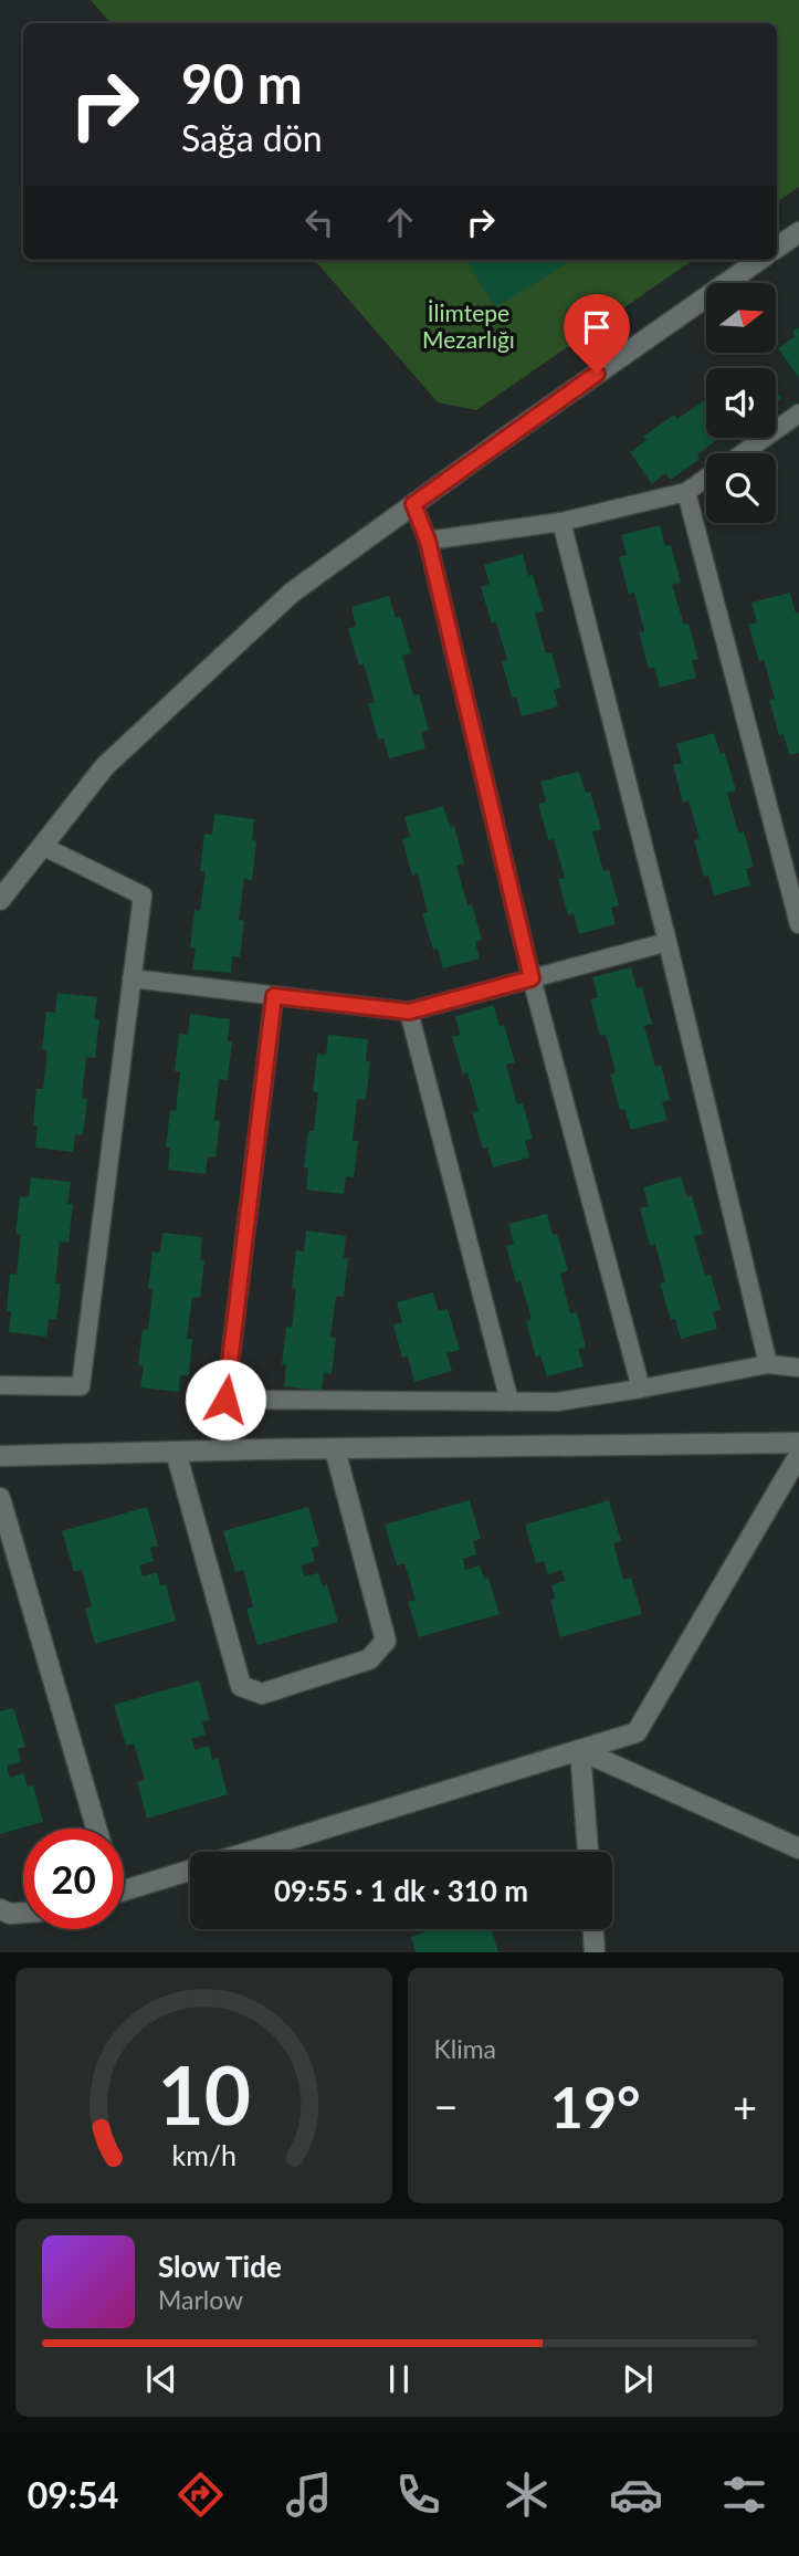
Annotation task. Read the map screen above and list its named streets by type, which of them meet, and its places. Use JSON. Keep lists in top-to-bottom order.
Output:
{
  "parks": ["İlimtepe Mezarlığı"],
  "north": "right",
  "page": {
    "turn": ["90 m", "Sağa dön"],
    "limit": "20",
    "trip": "09:55 · 1 dk · 310 m",
    "tile": "Klima",
    "heat": ["−", "19°", "+"],
    "song": ["Slow Tide", "Marlow"],
    "tabs": "09:54",
    "gauge": ["10", "km/h"]
  }
}
